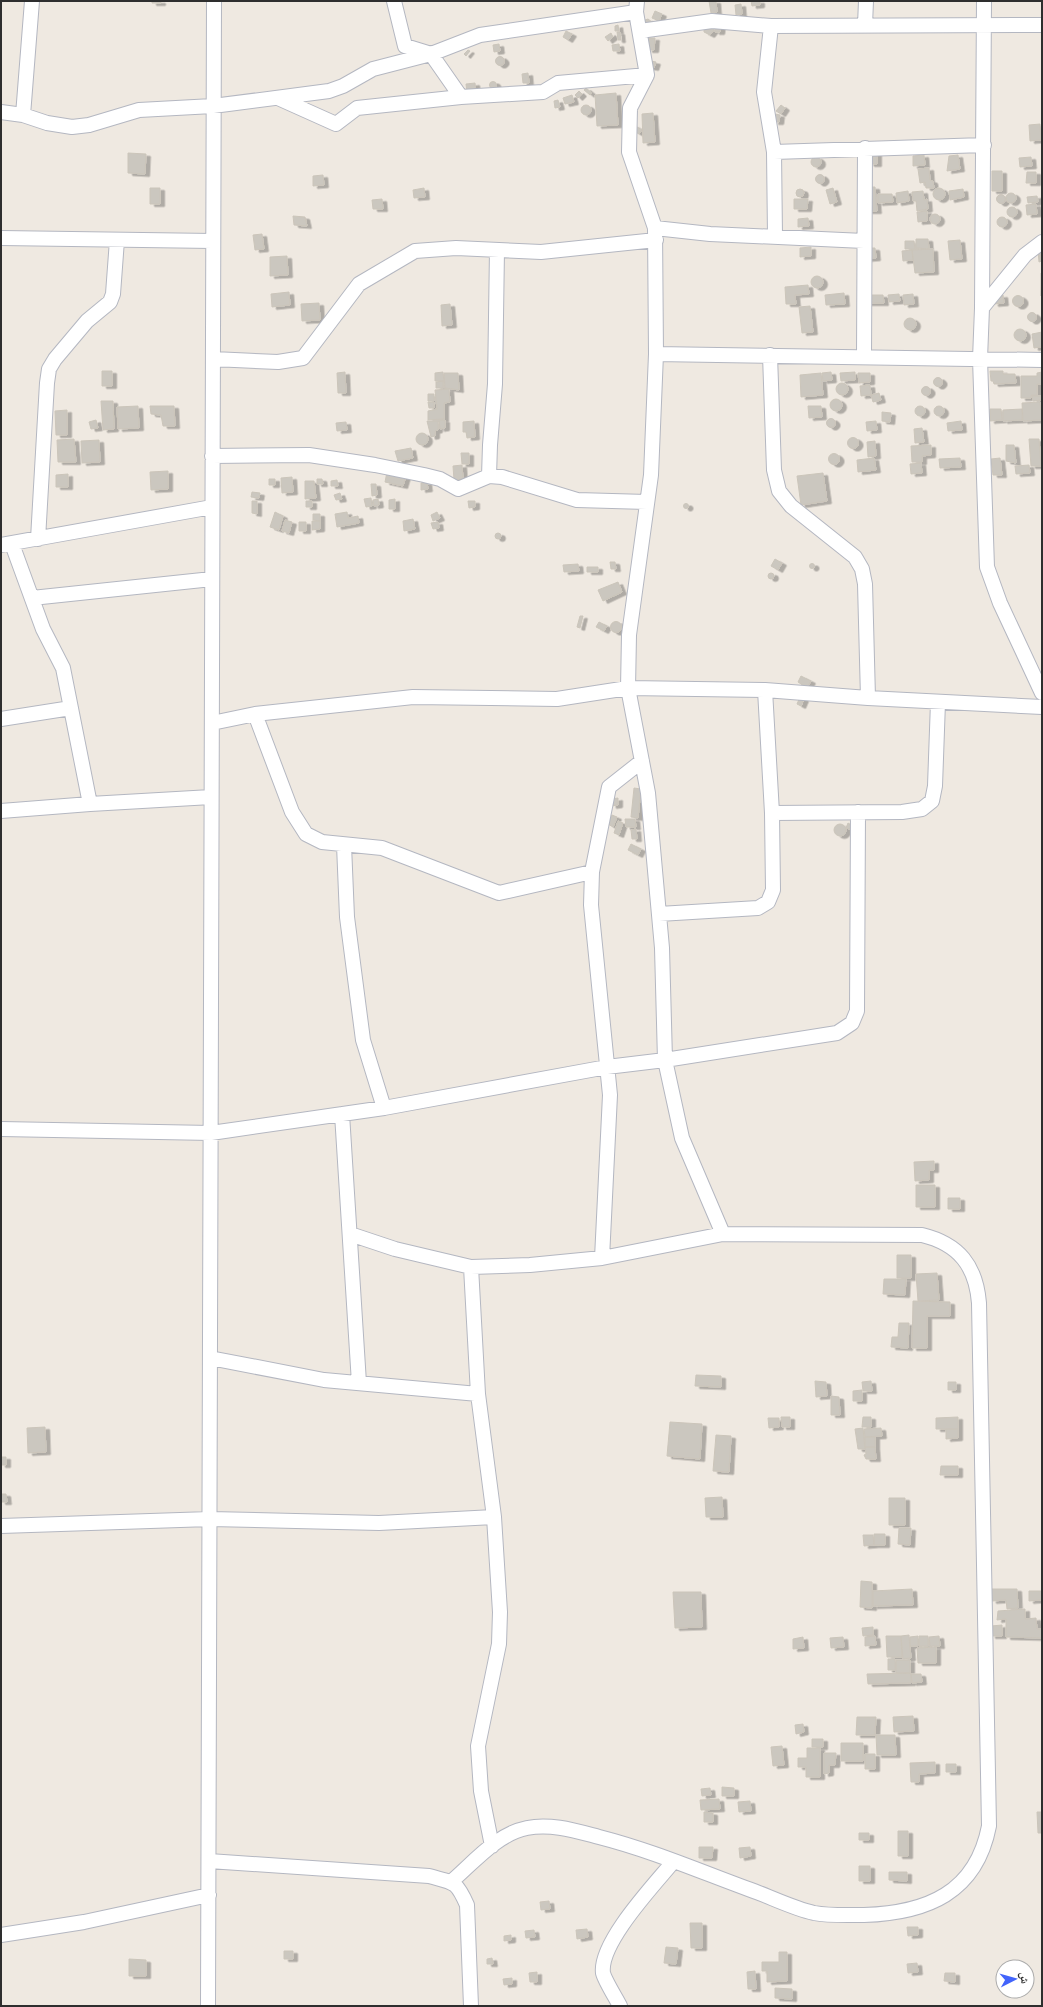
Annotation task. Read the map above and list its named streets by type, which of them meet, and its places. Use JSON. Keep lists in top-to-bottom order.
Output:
{
  "north": "right"
}
